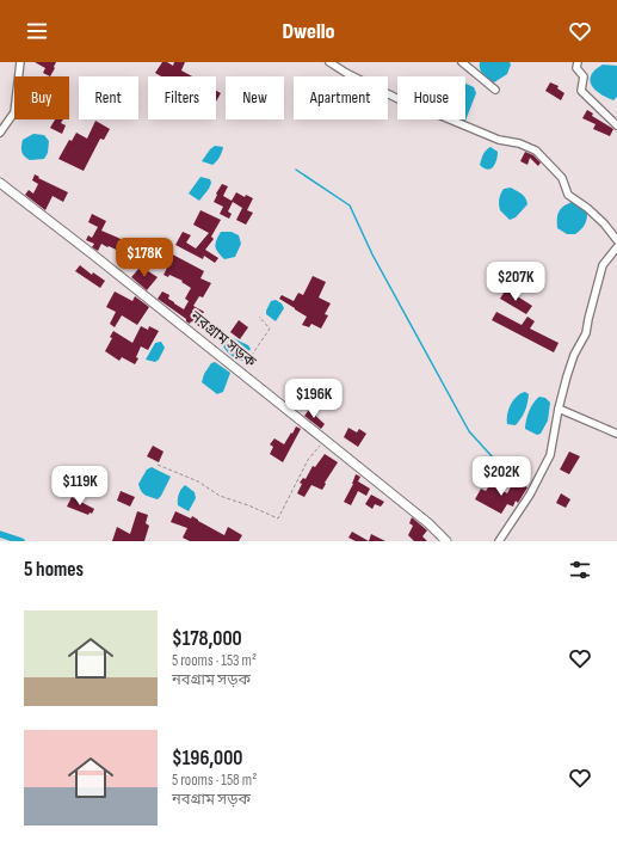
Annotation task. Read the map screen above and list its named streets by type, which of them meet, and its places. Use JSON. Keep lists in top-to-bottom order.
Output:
{
  "streets": {
    "main road": ["নবগ্রাম সড়ক"]
  },
  "page": {
    "header": "Dwello",
    "chip": [
      "Buy",
      "Rent",
      "Filters",
      "New",
      "Apartment",
      "House"
    ],
    "price": [
      "$178K",
      "$207K",
      "$196K",
      "$202K",
      "$119K"
    ],
    "heading": "5 homes",
    "list": [
      {
        "name": "$178,000",
        "note": "5 rooms · 153 m² · নবগ্রাম সড়ক"
      },
      {
        "name": "$196,000",
        "note": "5 rooms · 158 m² · নবগ্রাম সড়ক"
      }
    ]
  }
}
